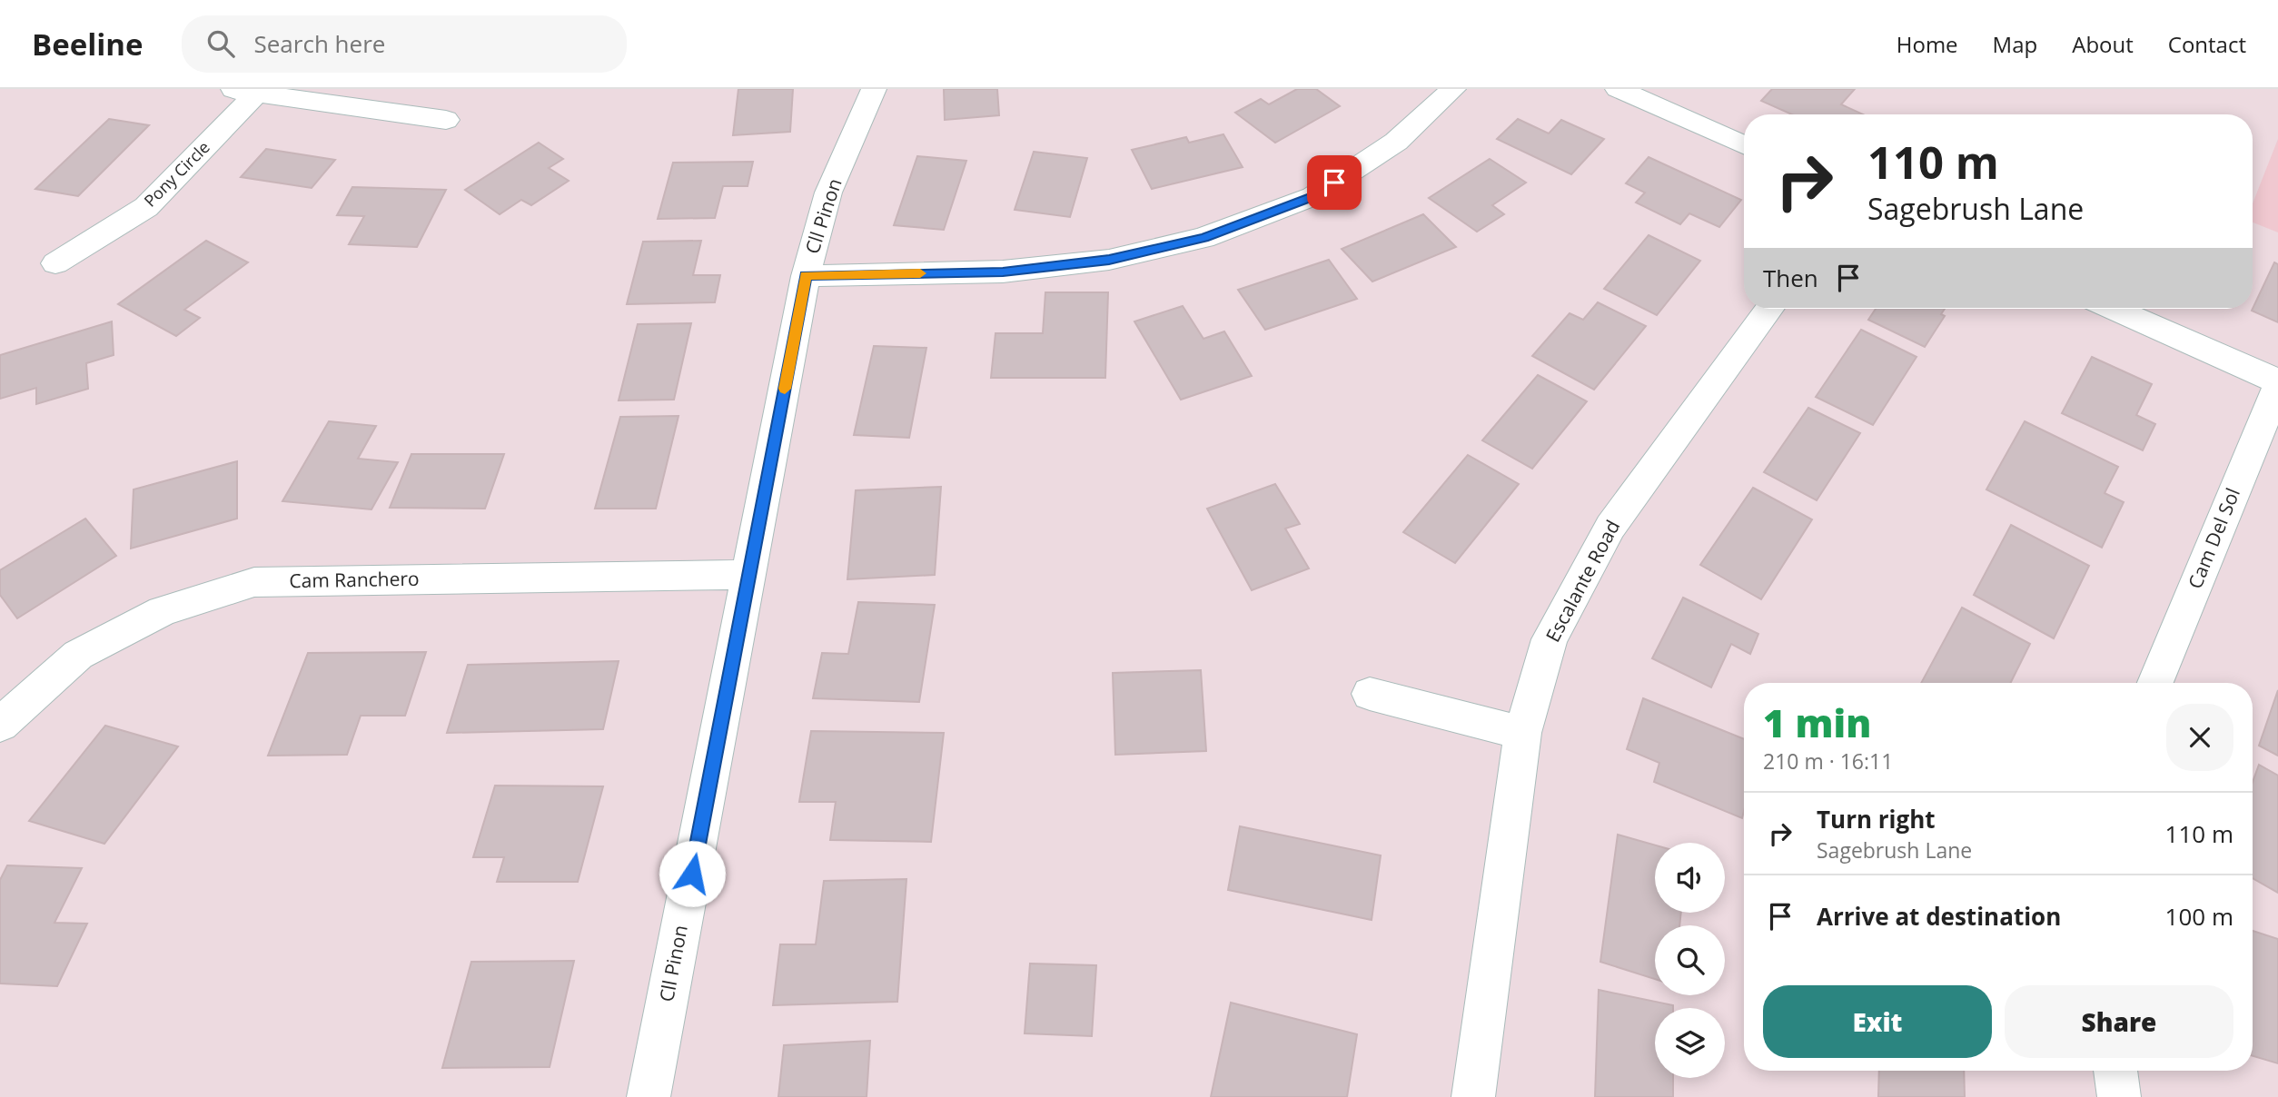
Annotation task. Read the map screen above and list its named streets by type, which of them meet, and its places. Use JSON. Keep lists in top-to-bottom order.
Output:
{
  "streets": {
    "street": [
      "Pony Circle",
      "Cll Pinon",
      "Cam Del Sol",
      "Cam Ranchero",
      "Escalante Road"
    ]
  },
  "crossings": [
    ["Cll Pinon", "Cam Ranchero"]
  ],
  "page": {
    "header": "Beeline",
    "search": "Search here",
    "nav": [
      "Home",
      "Map",
      "About",
      "Contact"
    ],
    "turn": ["110 m", "Sagebrush Lane"],
    "then": "Then",
    "heading": ["1 min", "210 m · 16:11"],
    "list": [
      {
        "name": "Turn right",
        "note": "Sagebrush Lane",
        "value": "110 m"
      },
      {
        "name": "Arrive at destination",
        "value": "100 m"
      }
    ],
    "buttons": ["Exit", "Share"]
  }
}
